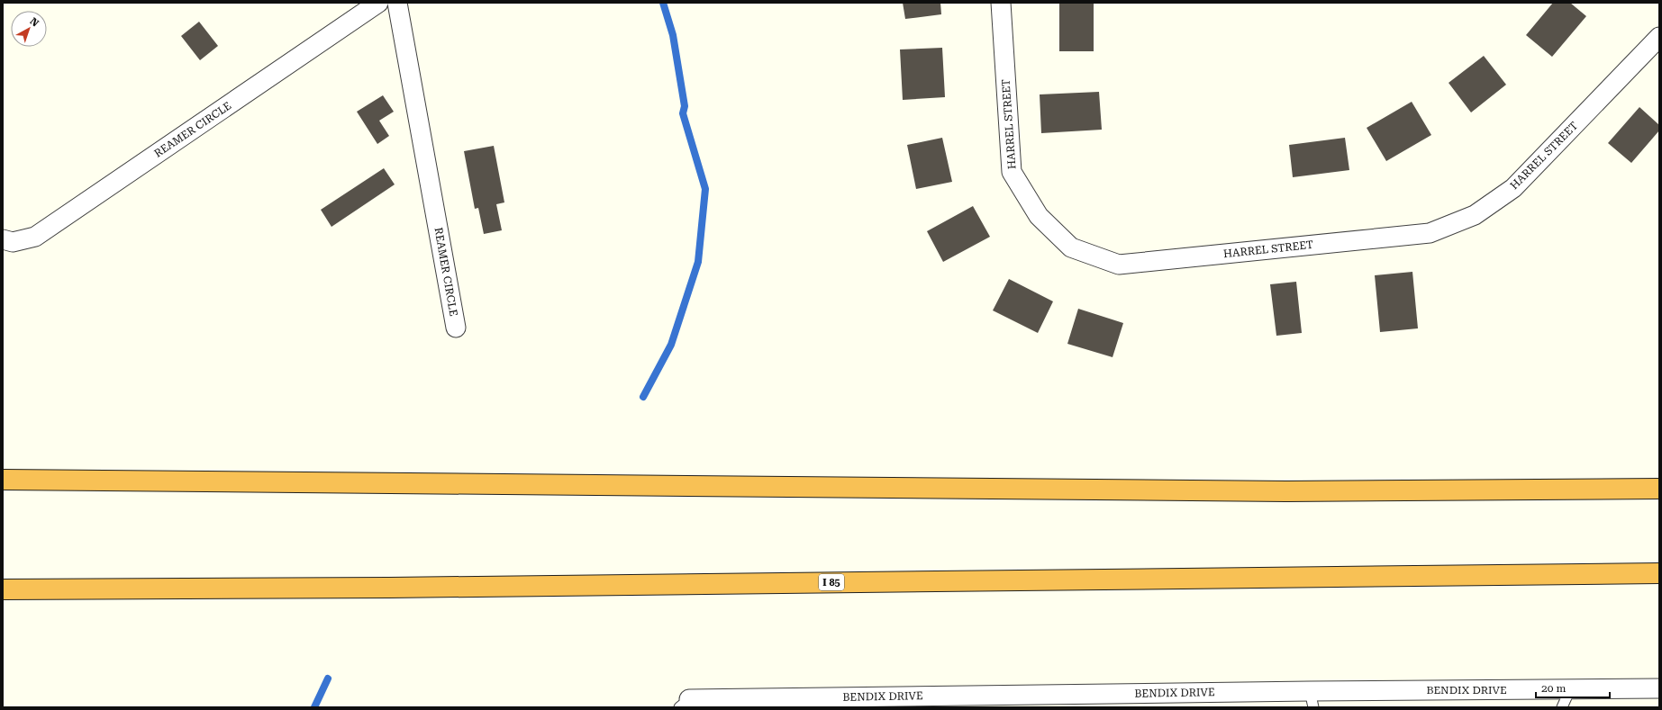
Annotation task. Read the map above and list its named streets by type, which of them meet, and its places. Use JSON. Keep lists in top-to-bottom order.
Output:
{
  "streets": {
    "highway": ["I 85"],
    "street": ["HARREL STREET", "REAMER CIRCLE", "BENDIX DRIVE"]
  },
  "scale_bar": "20 m",
  "north": "top right"
}
